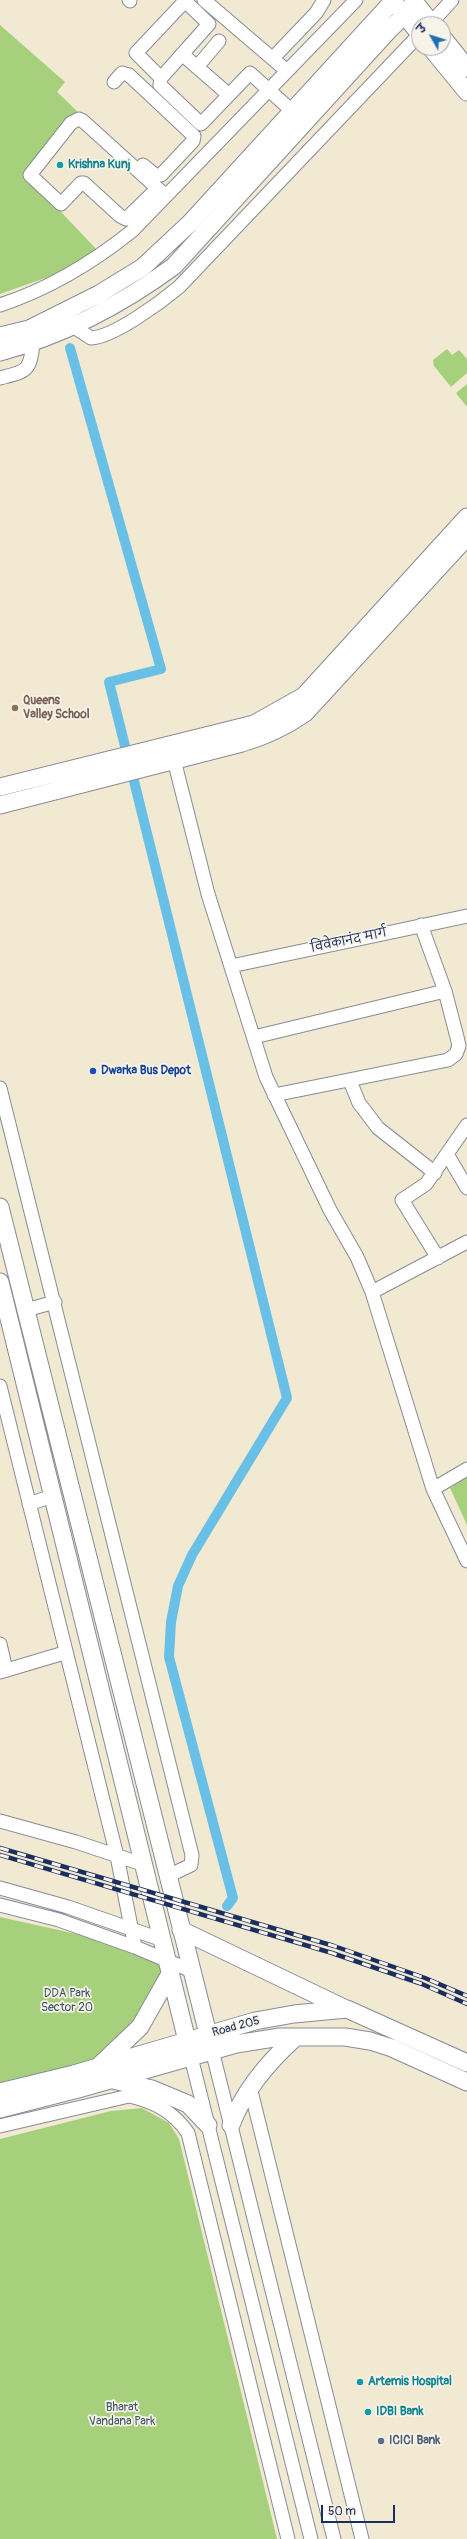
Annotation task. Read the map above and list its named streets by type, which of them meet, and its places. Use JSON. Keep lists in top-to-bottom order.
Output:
{
  "streets": {
    "main road": ["Road 205"],
    "street": ["विवेकानंद मार्ग"]
  },
  "parks": ["DDA Park Sector 20", "Bharat Vandana Park"],
  "places": [
    "Krishna Kunj",
    "Queens Valley School",
    "Dwarka Bus Depot",
    "Artemis Hospital",
    "IDBI Bank",
    "ICICI Bank"
  ],
  "scale_bar": "50 m",
  "north": "top left"
}
